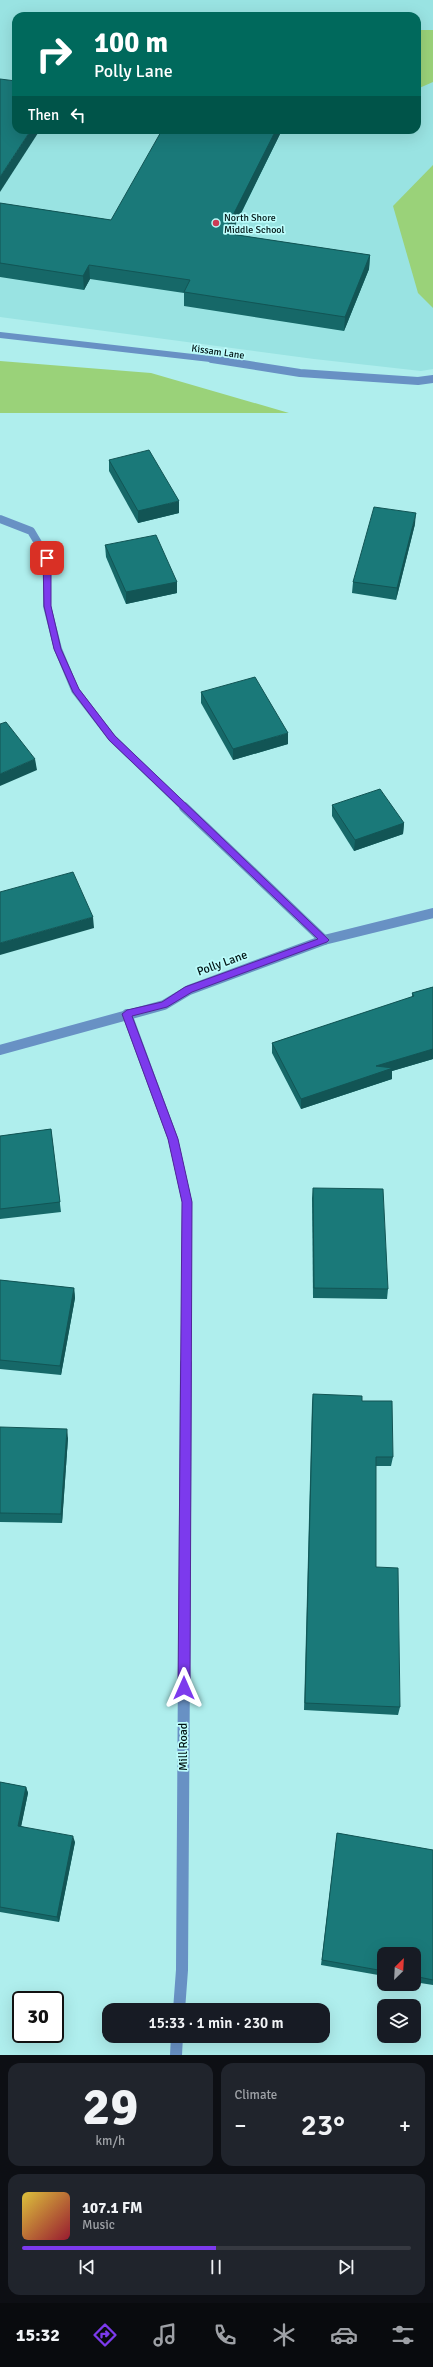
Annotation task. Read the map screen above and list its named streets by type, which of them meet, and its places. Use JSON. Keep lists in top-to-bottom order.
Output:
{
  "streets": {
    "street": ["Kissam Lane", "Polly Lane", "Mill Road"]
  },
  "crossings": [
    ["Polly Lane", "Mill Road"]
  ],
  "places": ["North Shore Middle School"],
  "north": "top right",
  "page": {
    "turn": ["100 m", "Polly Lane"],
    "then": "Then",
    "limit": "30",
    "trip": "15:33 · 1 min · 230 m",
    "tile": [
      ["29", "km/h"],
      "Climate"
    ],
    "heat": ["−", "23°", "+"],
    "song": ["107.1 FM", "Music"],
    "tabs": "15:32"
  }
}
